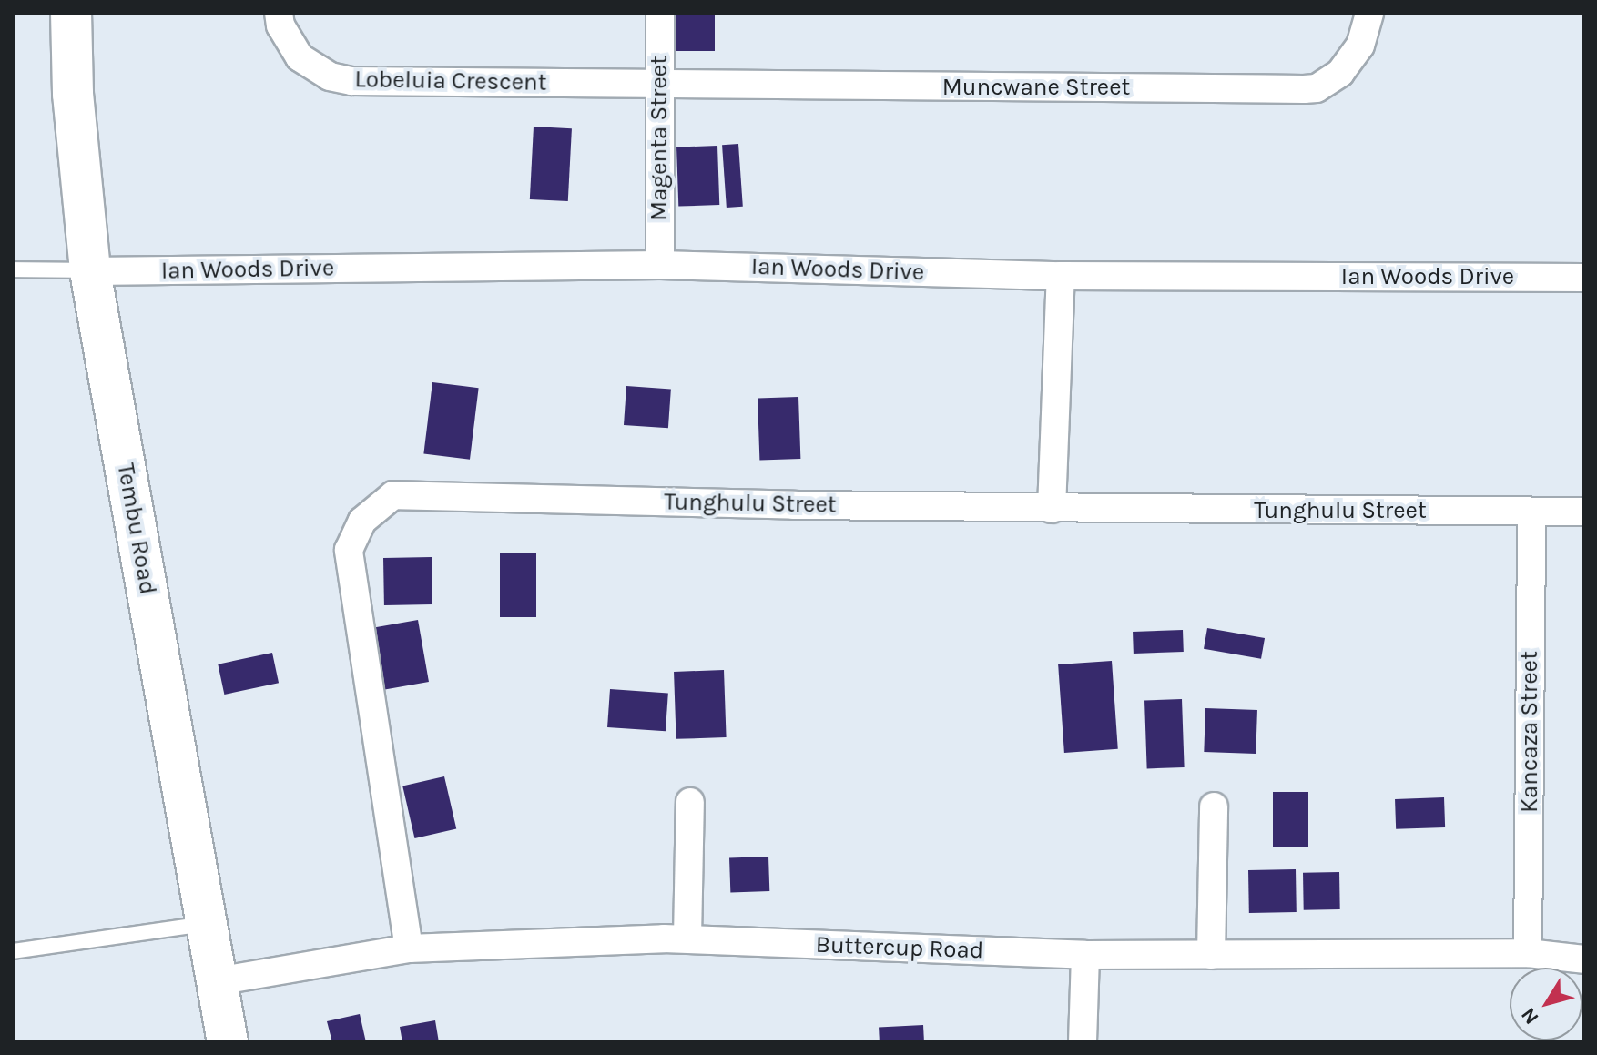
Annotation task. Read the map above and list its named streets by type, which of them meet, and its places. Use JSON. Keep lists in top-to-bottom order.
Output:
{
  "streets": {
    "street": [
      "Lobeluia Crescent",
      "Muncwane Street",
      "Magenta Street",
      "Ian Woods Drive",
      "Tunghulu Street",
      "Tembu Road",
      "Kancaza Street",
      "Buttercup Road"
    ]
  },
  "crossings": [
    ["Lobeluia Crescent", "Muncwane Street"],
    ["Lobeluia Crescent", "Magenta Street"],
    ["Muncwane Street", "Magenta Street"],
    ["Magenta Street", "Ian Woods Drive"],
    ["Ian Woods Drive", "Tembu Road"],
    ["Tunghulu Street", "Kancaza Street"],
    ["Tunghulu Street", "Buttercup Road"],
    ["Tembu Road", "Buttercup Road"],
    ["Kancaza Street", "Buttercup Road"]
  ],
  "north": "bottom left"
}
